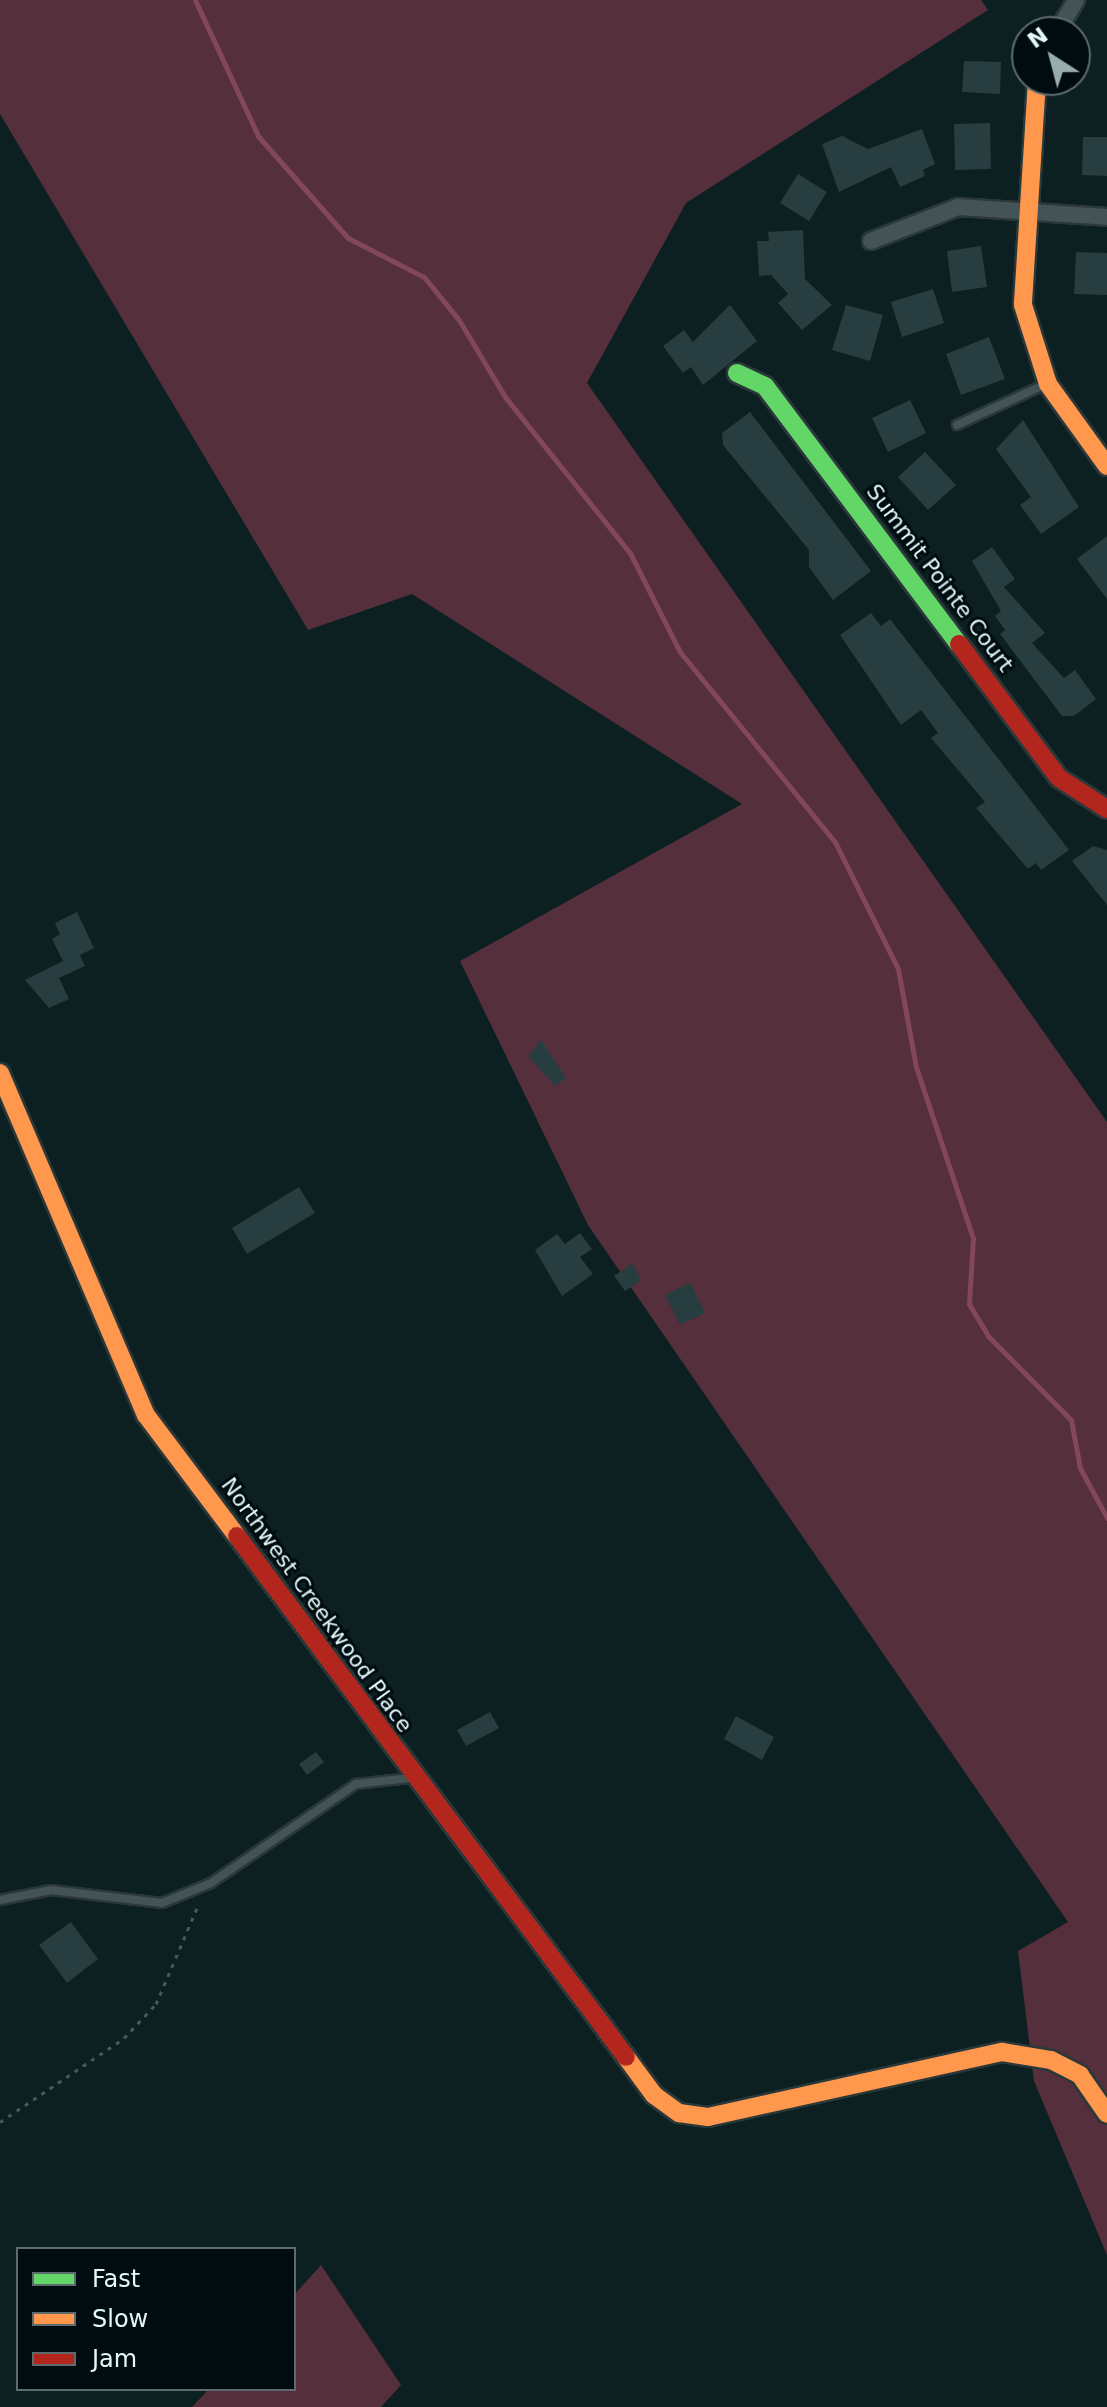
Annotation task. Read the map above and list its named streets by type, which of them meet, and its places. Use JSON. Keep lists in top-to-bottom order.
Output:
{
  "streets": {
    "street": ["Summit Pointe Court", "Northwest Creekwood Place"]
  },
  "legend": ["Fast", "Slow", "Jam"],
  "north": "top left"
}
